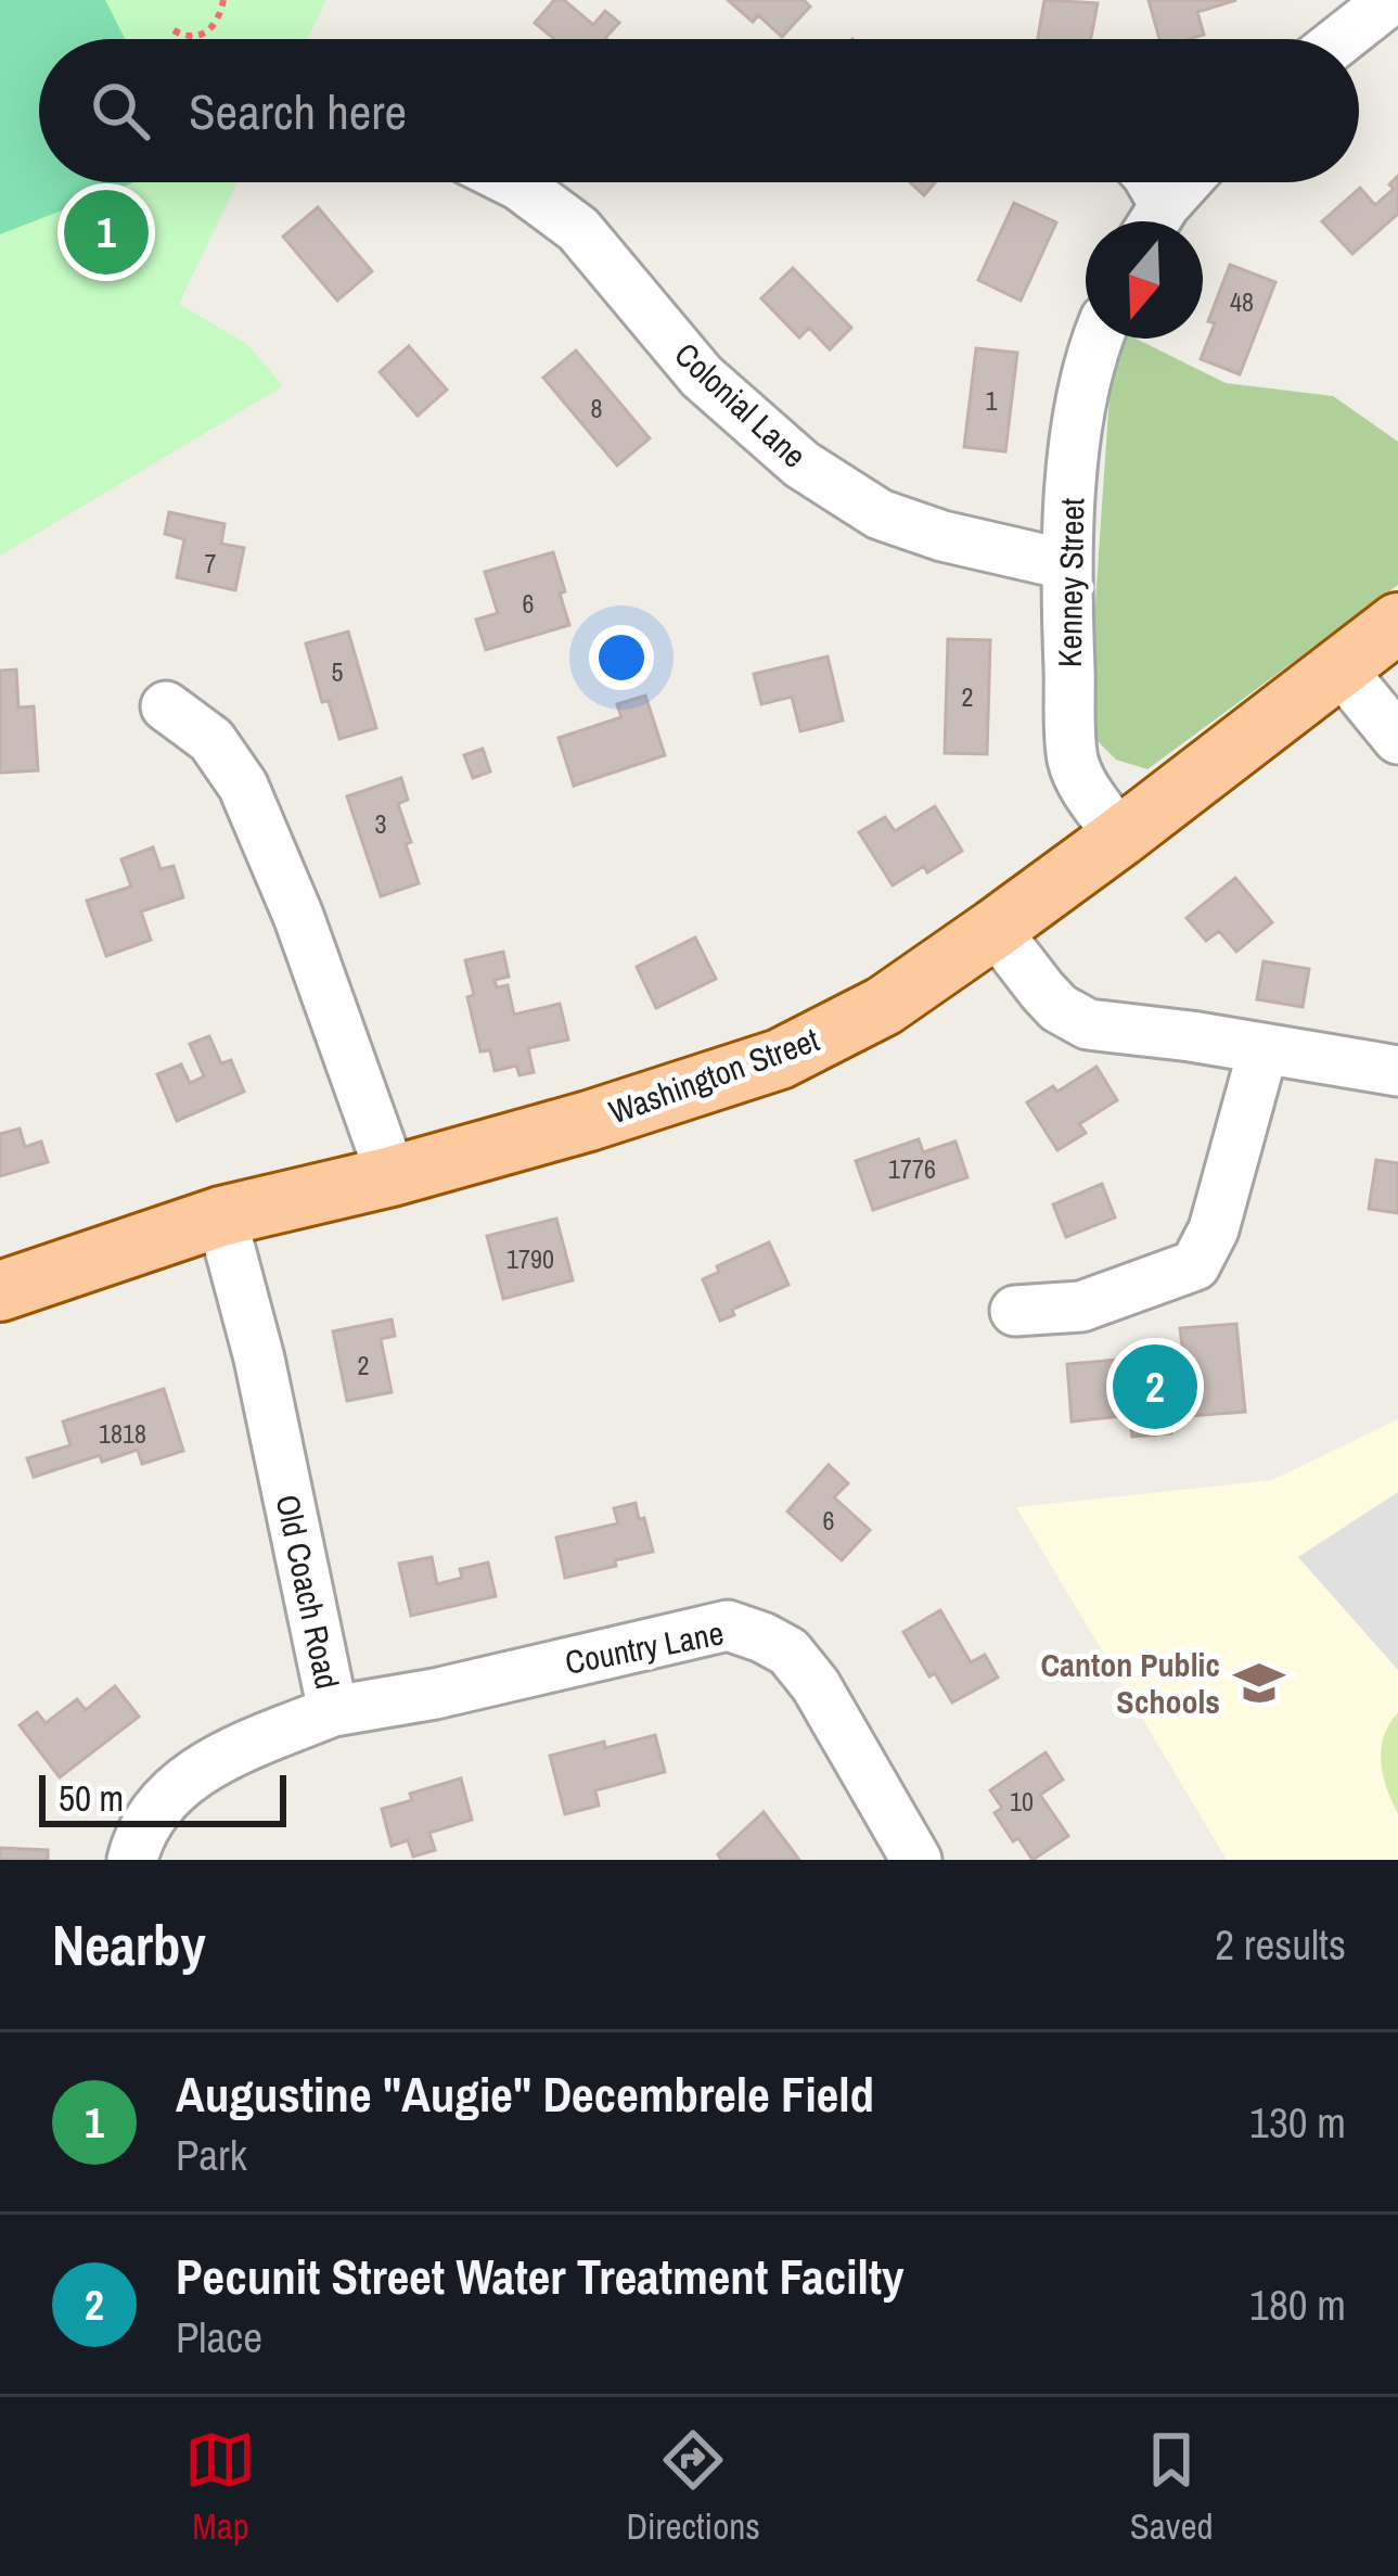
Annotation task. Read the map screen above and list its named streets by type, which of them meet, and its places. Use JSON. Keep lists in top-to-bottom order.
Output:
{
  "streets": {
    "main road": ["Washington Street"],
    "street": [
      "Colonial Lane",
      "Kenney Street",
      "Old Coach Road",
      "Country Lane"
    ]
  },
  "crossings": [
    ["Colonial Lane", "Kenney Street"],
    ["Kenney Street", "Washington Street"],
    ["Washington Street", "Old Coach Road"],
    ["Old Coach Road", "Country Lane"]
  ],
  "places": {
    "school or university": ["Canton Public Schools"]
  },
  "house_numbers": [
    "48",
    "1",
    "8",
    "7",
    "6",
    "5",
    "2",
    "3",
    "1776",
    "1790",
    "2",
    "1818",
    "6",
    "10"
  ],
  "scale_bar": "50 m",
  "north": "bottom",
  "page": {
    "search": "Search here",
    "pins": ["1", "2"],
    "scale": "50 m",
    "heading": ["Nearby", "2 results"],
    "list": [
      {
        "mark": "1",
        "name": "Augustine \"Augie\" Decembrele Field",
        "note": "Park",
        "value": "130 m"
      },
      {
        "mark": "2",
        "name": "Pecunit Street Water Treatment Facilty",
        "note": "Place",
        "value": "180 m"
      }
    ],
    "nav": ["Map", "Directions", "Saved"]
  }
}
